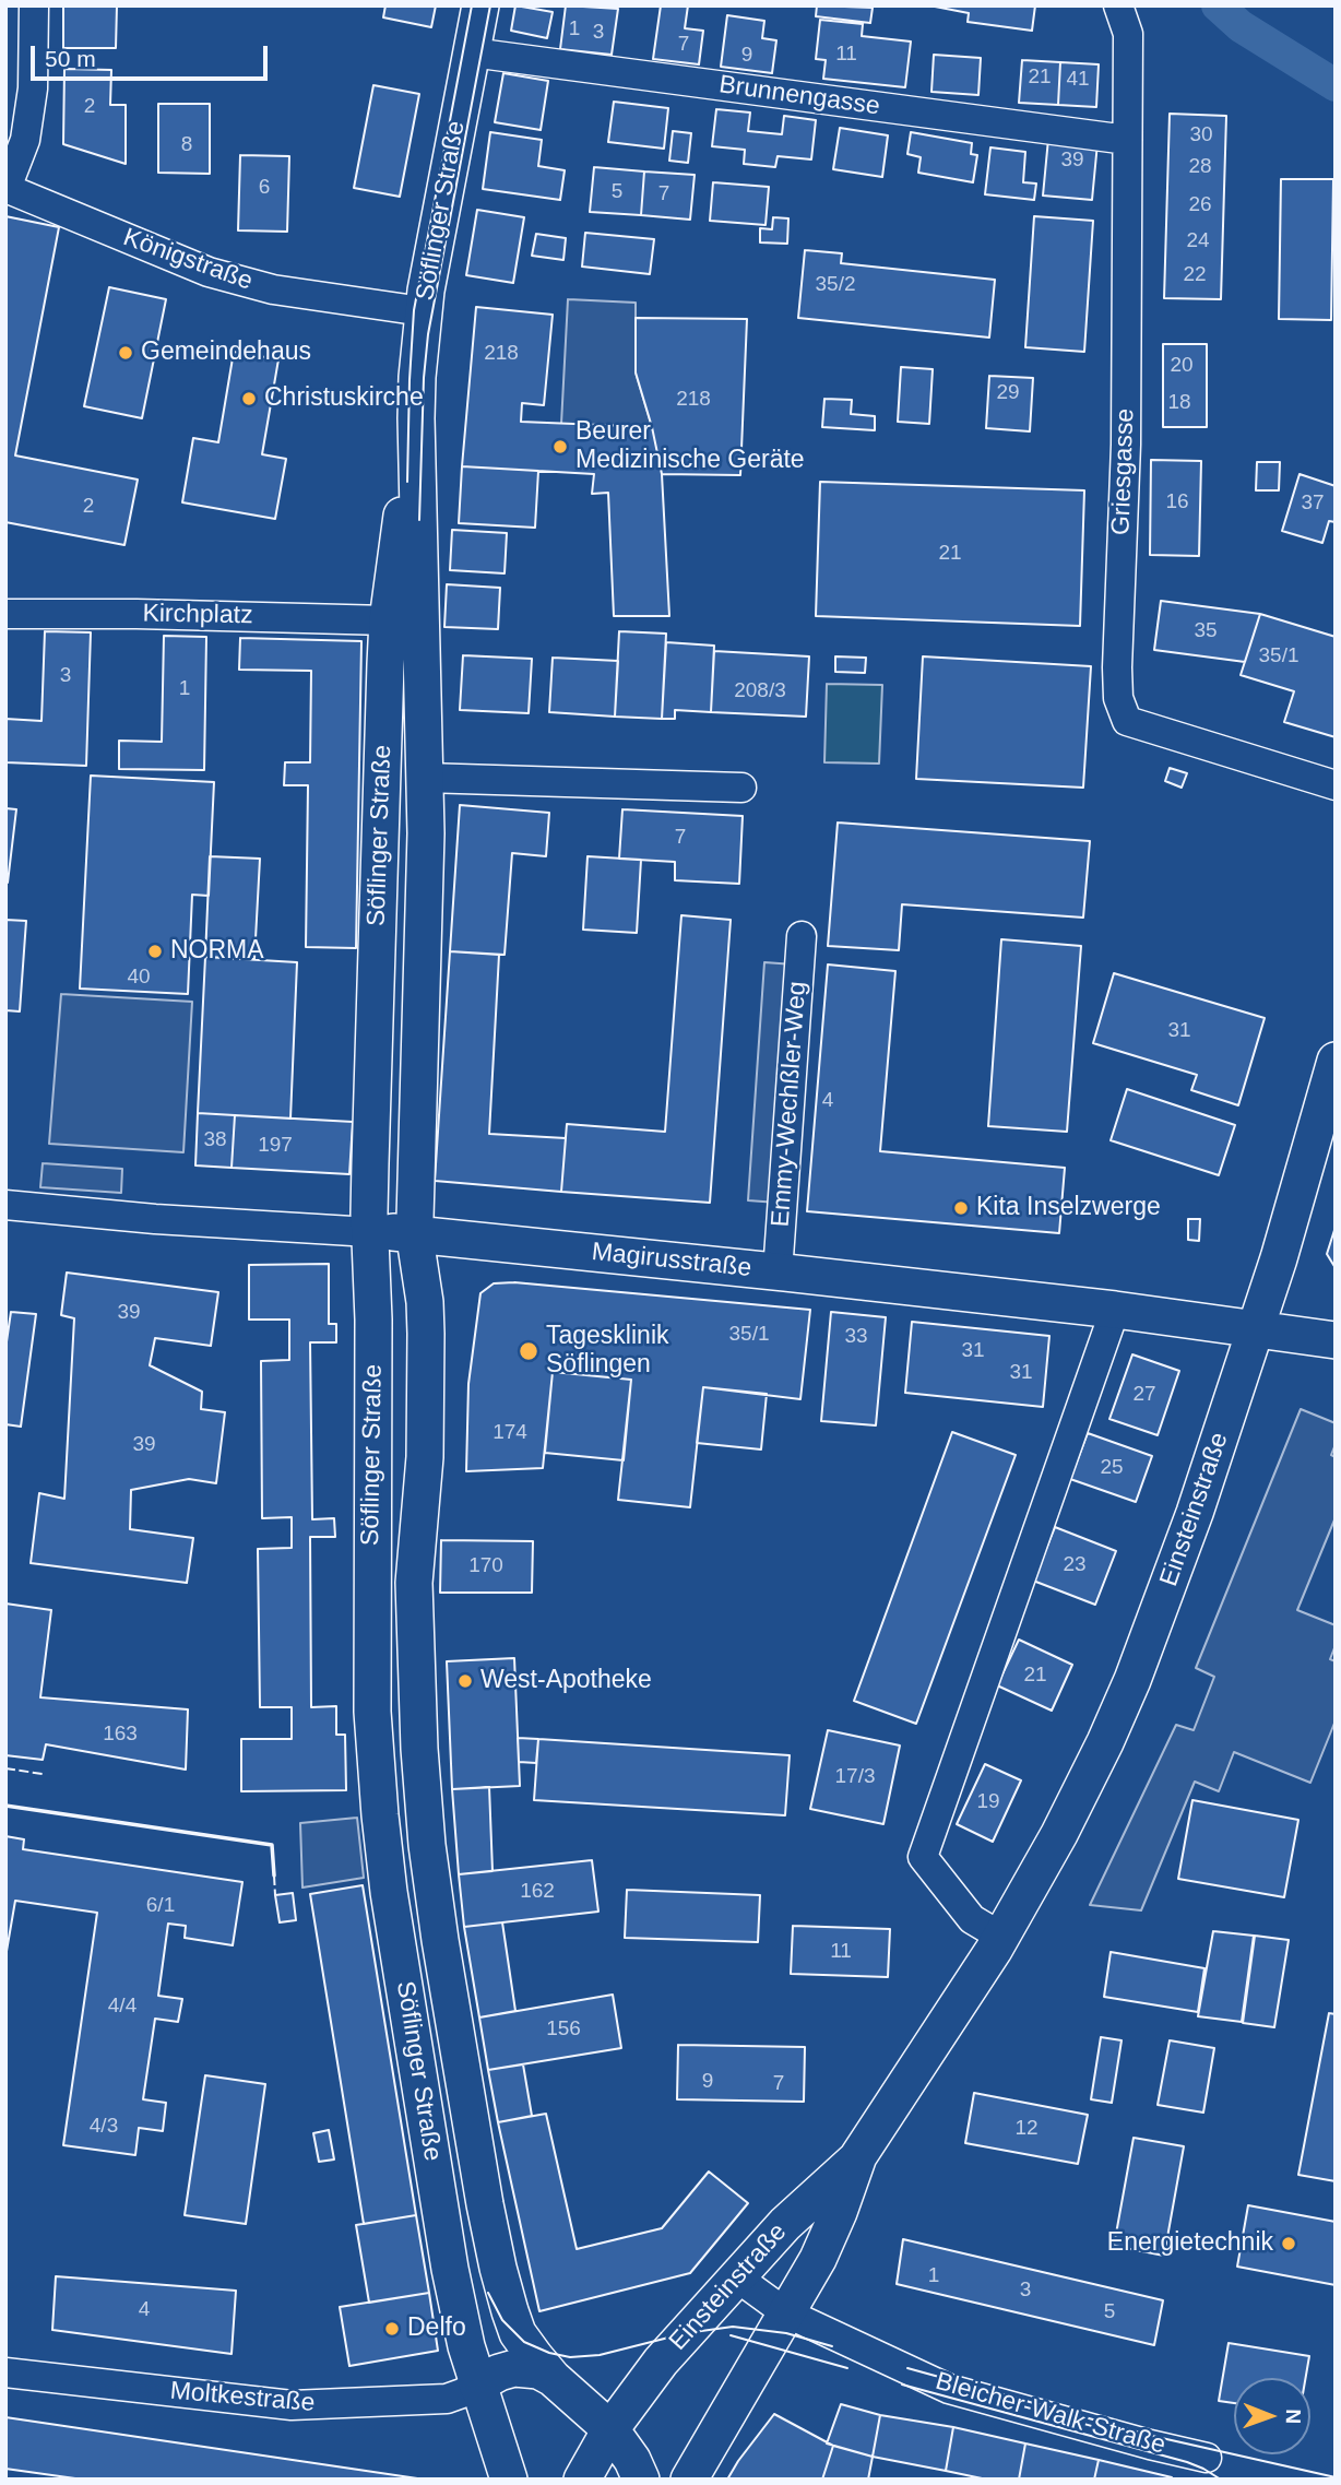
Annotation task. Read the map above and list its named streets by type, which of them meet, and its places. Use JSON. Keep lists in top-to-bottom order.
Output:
{
  "streets": {
    "street": [
      "Brunnengasse",
      "Söflinger Straße",
      "Königstraße",
      "Griesgasse",
      "Kirchplatz",
      "Emmy-Wechßler-Weg",
      "Magirusstraße",
      "Einsteinstraße",
      "Moltkestraße",
      "Bleicher-Walk-Straße"
    ]
  },
  "crossings": [
    ["Brunnengasse", "Söflinger Straße"],
    ["Brunnengasse", "Griesgasse"],
    ["Söflinger Straße", "Königstraße"],
    ["Söflinger Straße", "Kirchplatz"],
    ["Söflinger Straße", "Magirusstraße"],
    ["Söflinger Straße", "Einsteinstraße"],
    ["Söflinger Straße", "Moltkestraße"],
    ["Emmy-Wechßler-Weg", "Magirusstraße"],
    ["Magirusstraße", "Einsteinstraße"],
    ["Einsteinstraße", "Bleicher-Walk-Straße"]
  ],
  "places": [
    "Gemeindehaus",
    "Christuskirche",
    "Beurer Medizinische Geräte",
    "NORMA",
    "Kita Inselzwerge",
    "Tagesklinik Söflingen",
    "West-Apotheke",
    "Energietechnik",
    "Delfo"
  ],
  "house_numbers": [
    "1",
    "3",
    "7",
    "11",
    "9",
    "21",
    "41",
    "2",
    "30",
    "8",
    "39",
    "28",
    "6",
    "5",
    "7",
    "26",
    "24",
    "22",
    "35/2",
    "218",
    "20",
    "29",
    "218",
    "18",
    "16",
    "37",
    "2",
    "21",
    "35",
    "35/1",
    "3",
    "1",
    "208/3",
    "7",
    "40",
    "31",
    "4",
    "38",
    "197",
    "39",
    "35/1",
    "33",
    "31",
    "31",
    "27",
    "174",
    "39",
    "25",
    "23",
    "170",
    "21",
    "163",
    "17/3",
    "19",
    "162",
    "6/1",
    "11",
    "4/4",
    "156",
    "9",
    "7",
    "4/3",
    "12",
    "1",
    "3",
    "4",
    "5"
  ],
  "scale_bar": "50 m",
  "north": "right"
}
